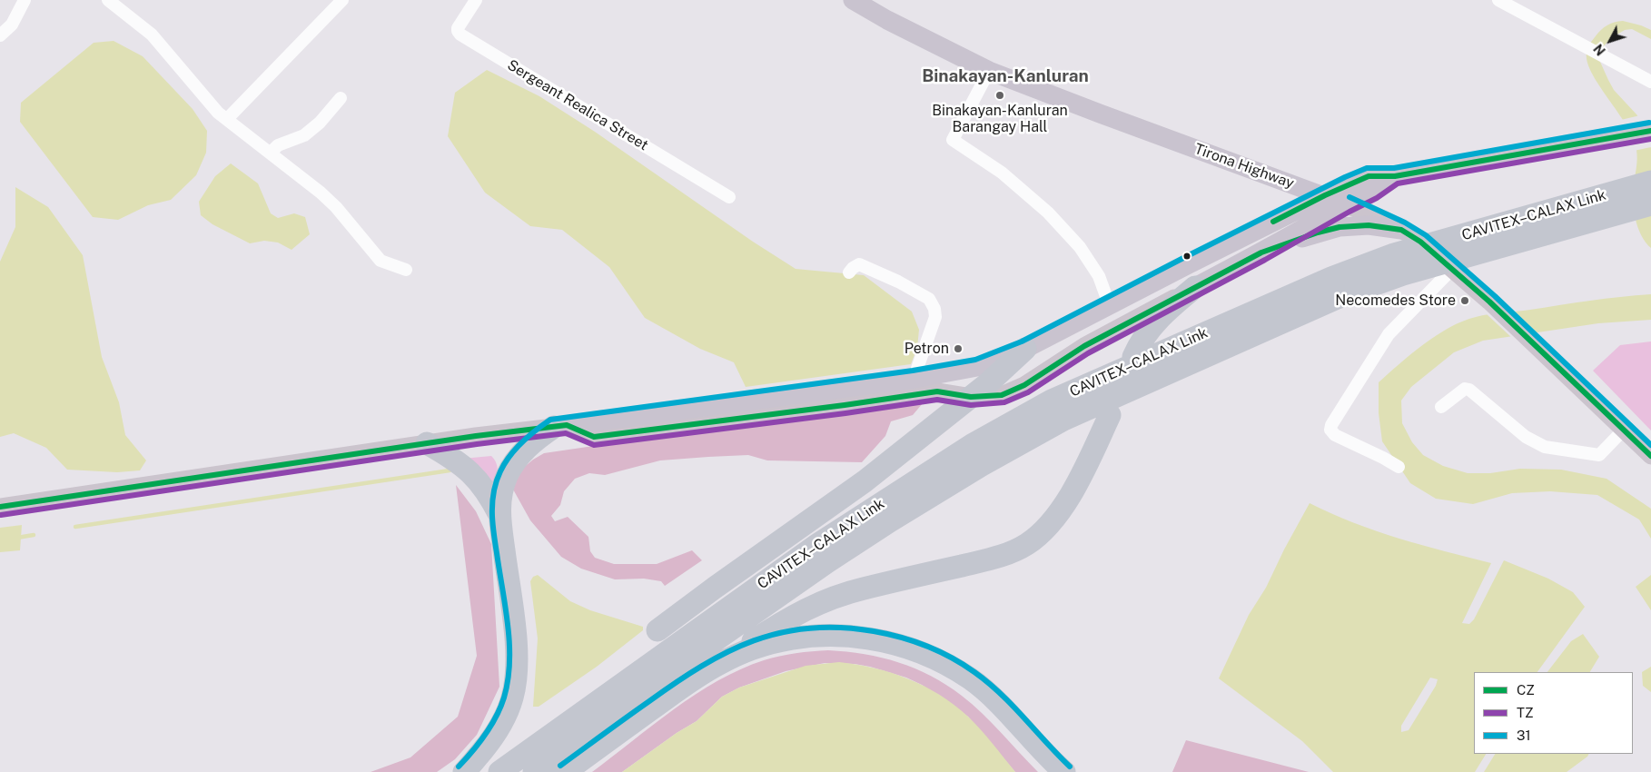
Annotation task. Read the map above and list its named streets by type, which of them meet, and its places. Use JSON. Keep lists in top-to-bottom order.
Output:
{
  "streets": {
    "highway": ["CAVITEX–CALAX Link"],
    "main road": ["Tirona Highway"],
    "street": ["Sergeant Realica Street"]
  },
  "districts": ["Binakayan-Kanluran"],
  "places": ["Binakayan-Kanluran Barangay Hall", "Necomedes Store", "Petron"],
  "lines": ["transit line 31", "transit line CZ", "transit line TZ"],
  "legend": ["CZ", "TZ", "31"],
  "north": "bottom left"
}
